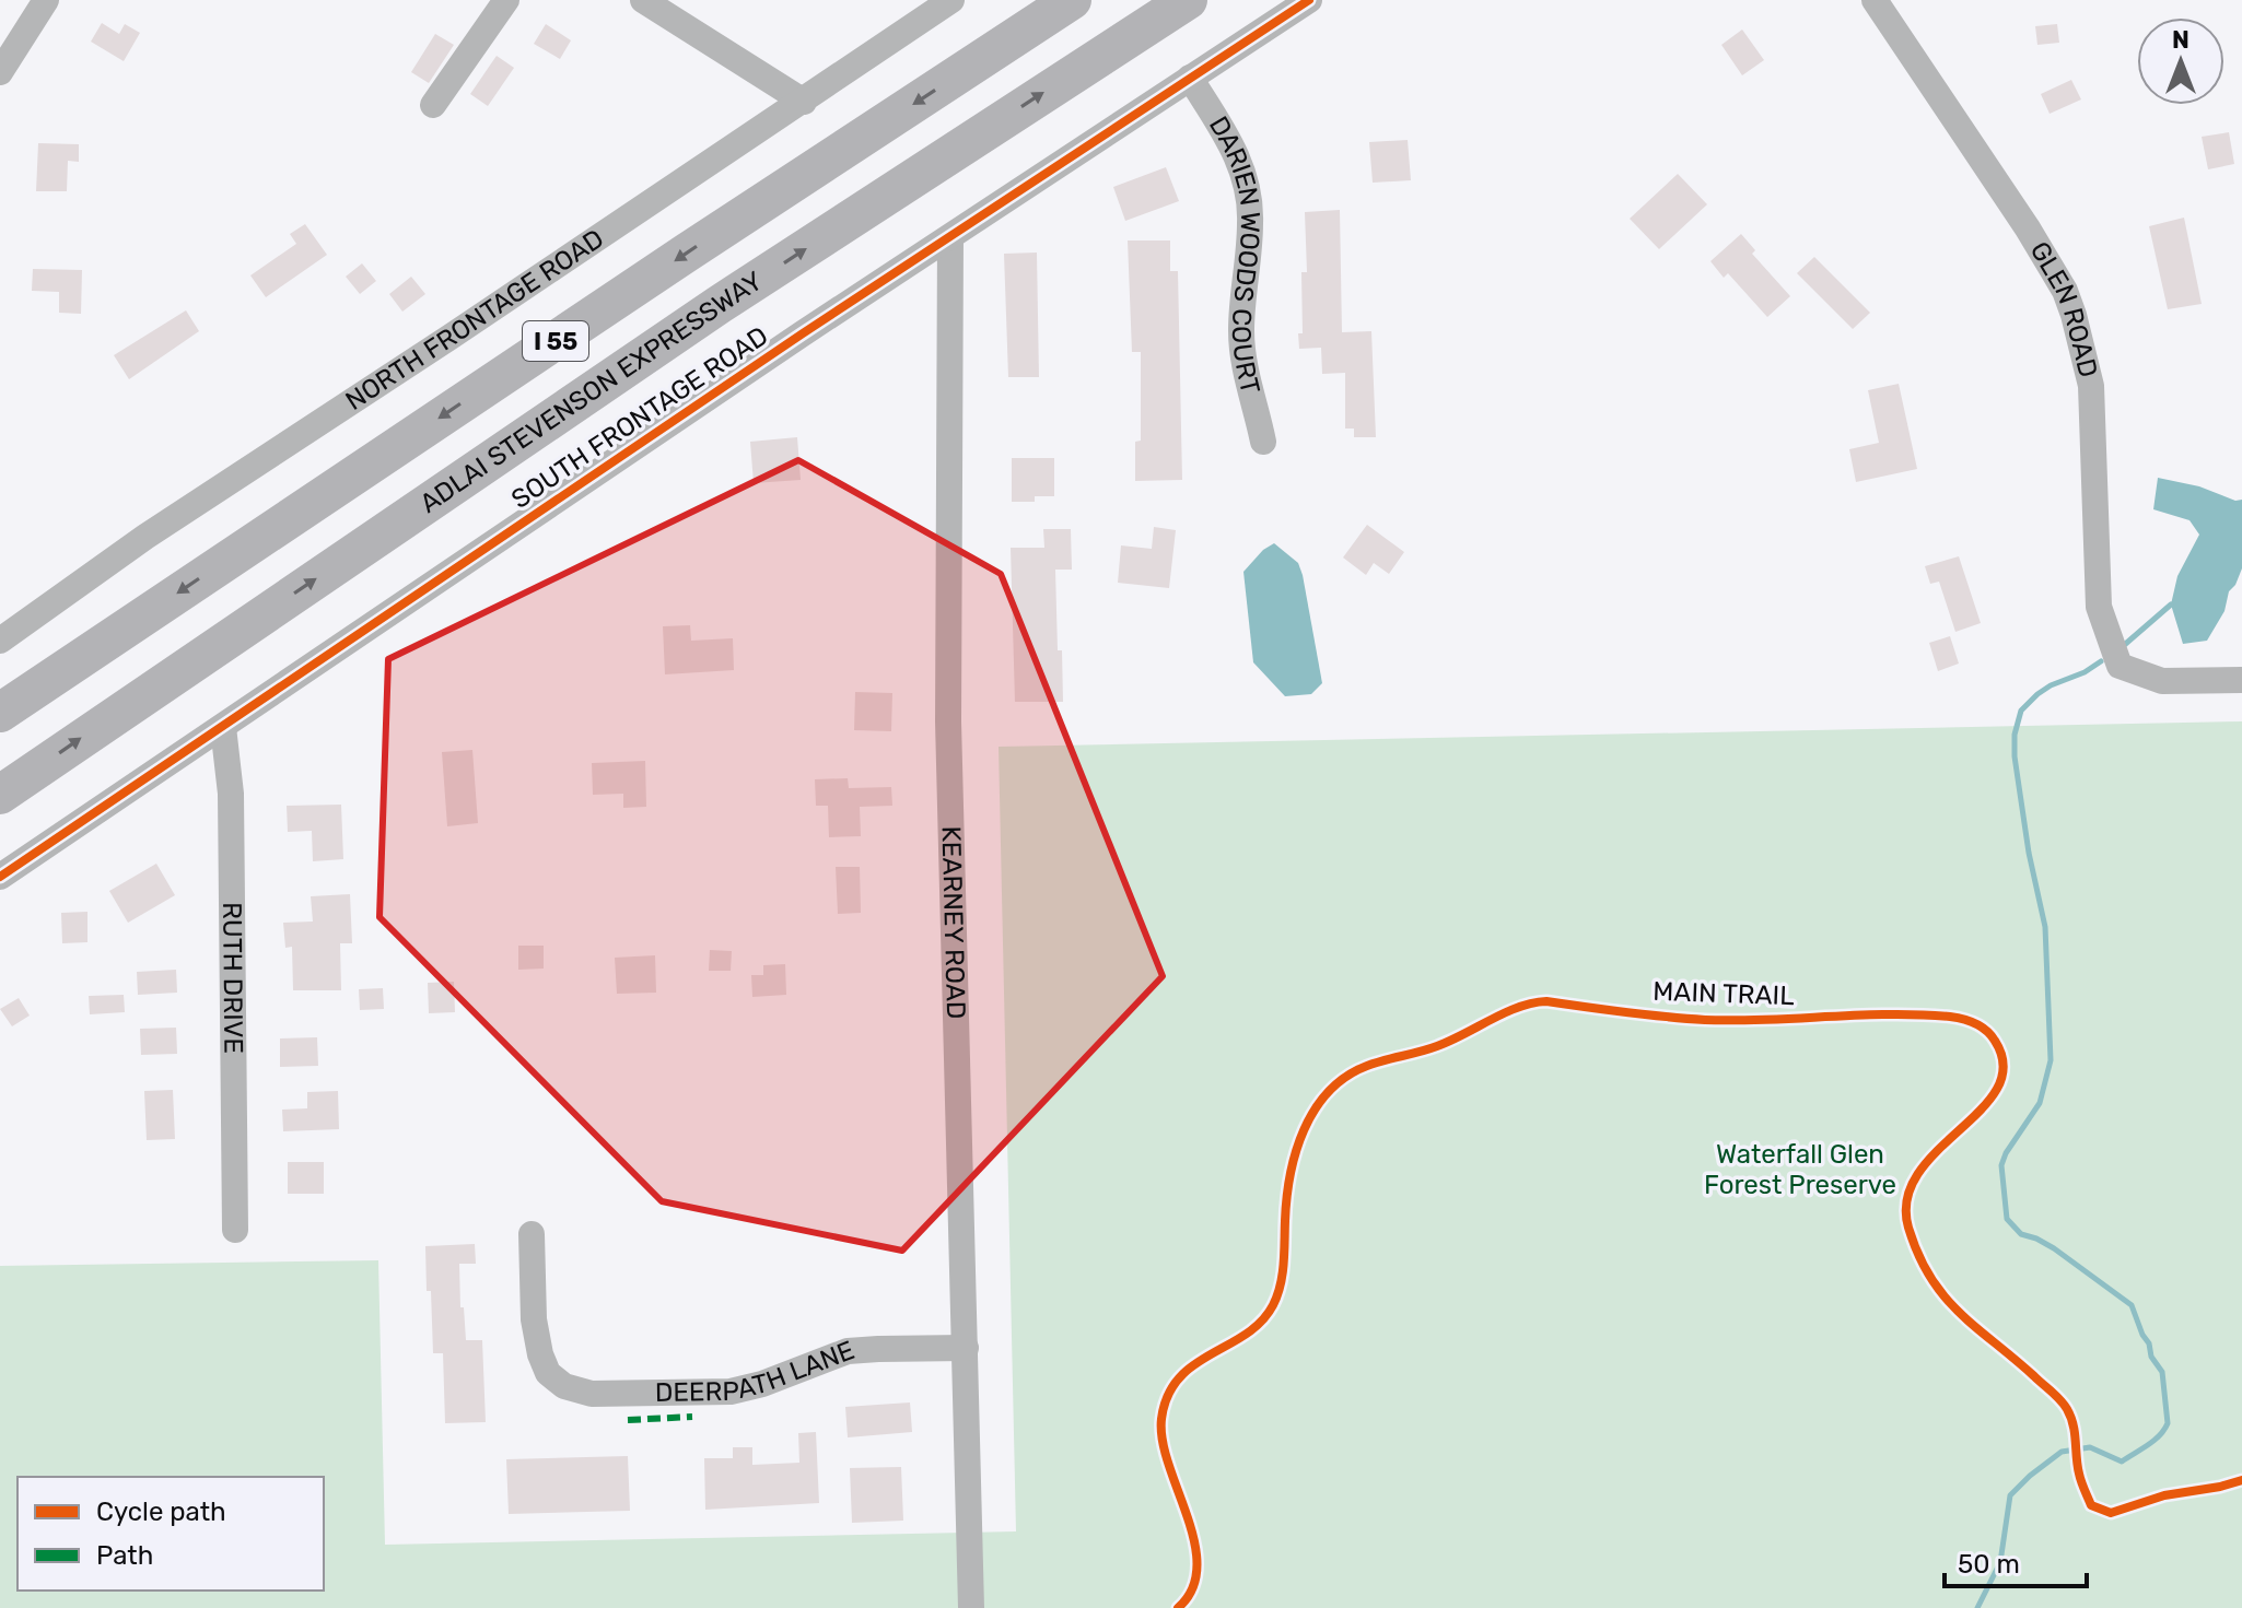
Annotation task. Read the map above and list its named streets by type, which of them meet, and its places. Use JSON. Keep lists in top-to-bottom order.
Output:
{
  "streets": {
    "highway": ["I 55", "ADLAI STEVENSON EXPRESSWAY"],
    "street": [
      "DARIEN WOODS COURT",
      "GLEN ROAD",
      "NORTH FRONTAGE ROAD",
      "SOUTH FRONTAGE ROAD",
      "KEARNEY ROAD",
      "RUTH DRIVE",
      "DEERPATH LANE"
    ],
    "cycle path": ["MAIN TRAIL"]
  },
  "crossings": [
    ["DARIEN WOODS COURT", "SOUTH FRONTAGE ROAD"],
    ["SOUTH FRONTAGE ROAD", "KEARNEY ROAD"],
    ["SOUTH FRONTAGE ROAD", "RUTH DRIVE"],
    ["KEARNEY ROAD", "DEERPATH LANE"]
  ],
  "parks": ["Waterfall Glen Forest Preserve"],
  "legend": ["Cycle path", "Path"],
  "scale_bar": "50 m",
  "north": "top"
}
